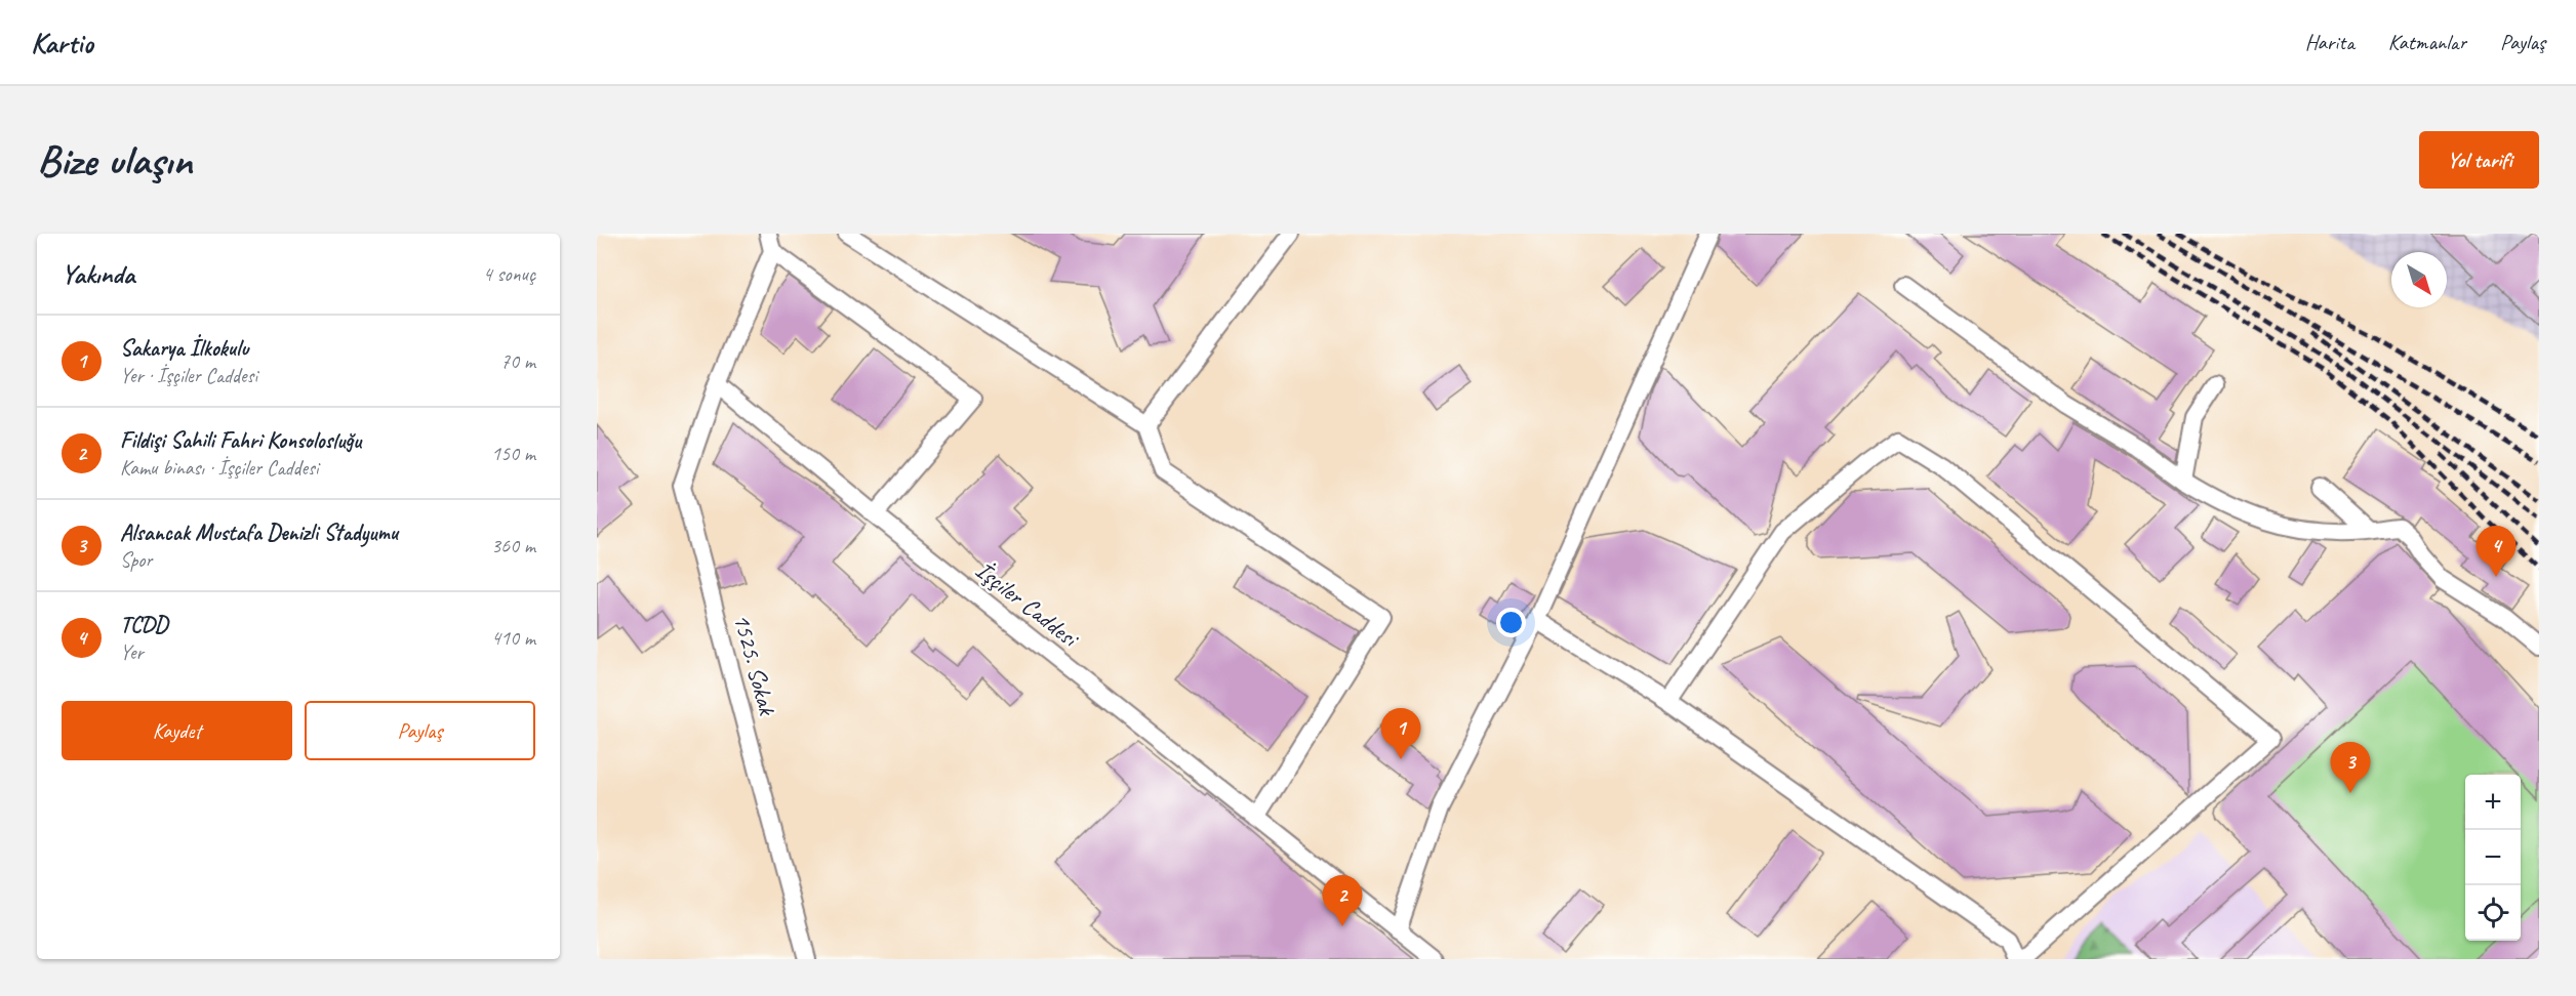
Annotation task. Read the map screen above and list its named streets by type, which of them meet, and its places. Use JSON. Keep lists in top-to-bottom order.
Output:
{
  "streets": {
    "street": ["İşçiler Caddesi", "1525. Sokak"]
  },
  "crossings": [
    ["İşçiler Caddesi", "1525. Sokak"]
  ],
  "north": "bottom right",
  "page": {
    "header": "Kartio",
    "nav": ["Harita", "Katmanlar", "Paylaş"],
    "buttons": [
      "Yol tarifi",
      ["Kaydet", "Paylaş"]
    ],
    "title": "Bize ulaşın",
    "heading": ["Yakında", "4 sonuç"],
    "list": [
      {
        "mark": "1",
        "name": "Sakarya İlkokulu",
        "note": "Yer · İşçiler Caddesi",
        "value": "70 m"
      },
      {
        "mark": "2",
        "name": "Fildişi Sahili Fahri Konsolosluğu",
        "note": "Kamu binası · İşçiler Caddesi",
        "value": "150 m"
      },
      {
        "mark": "3",
        "name": "Alsancak Mustafa Denizli Stadyumu",
        "note": "Spor",
        "value": "360 m"
      },
      {
        "mark": "4",
        "name": "TCDD",
        "note": "Yer",
        "value": "410 m"
      }
    ],
    "pins": [
      "4",
      "1",
      "3",
      "2"
    ],
    "map_buttons": ["+", "−"]
  }
}
